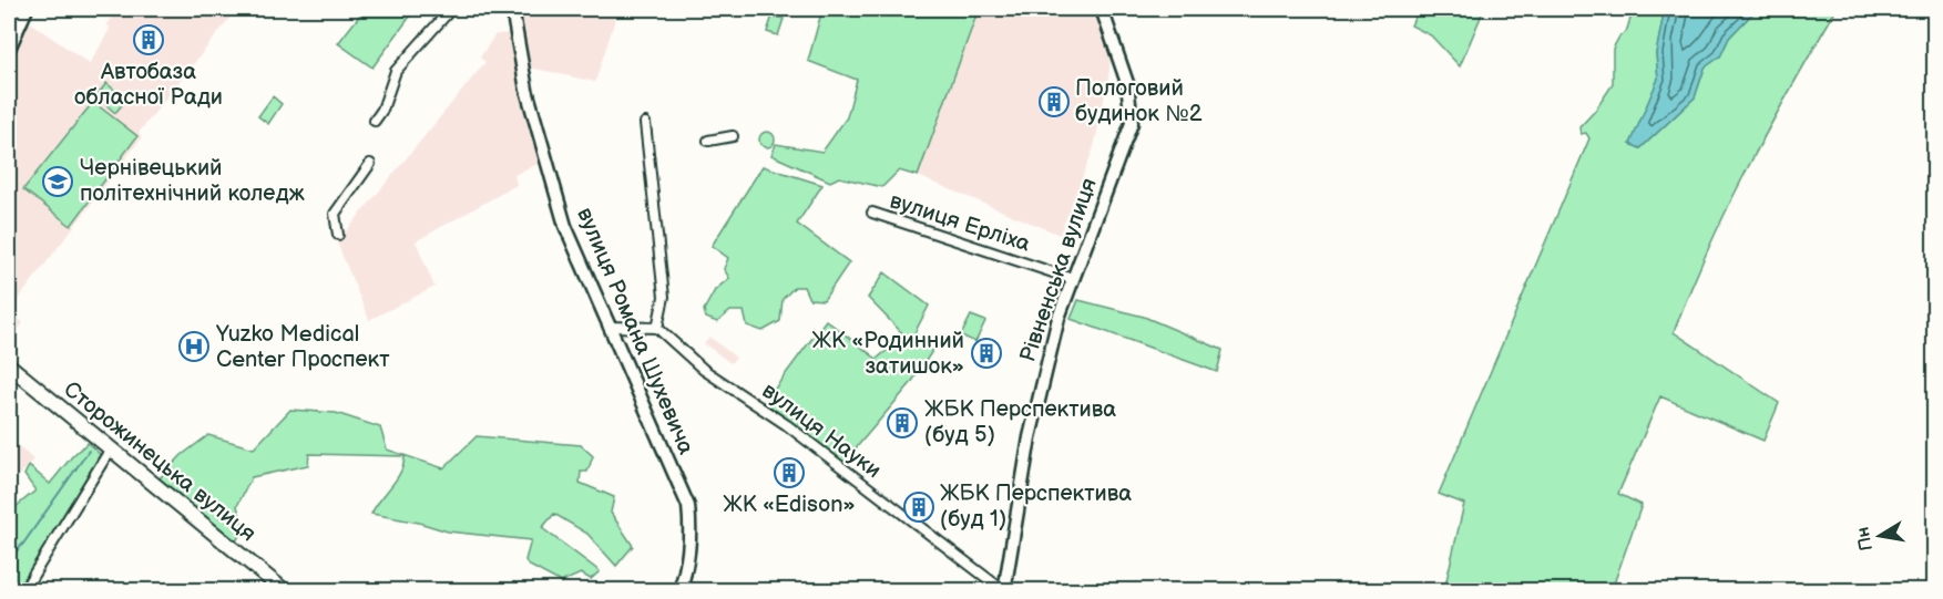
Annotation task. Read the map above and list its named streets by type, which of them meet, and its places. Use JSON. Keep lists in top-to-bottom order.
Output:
{
  "streets": {
    "main road": ["Сторожинецька вулиця"],
    "street": [
      "вулиця Ерліха",
      "Рівненська вулиця",
      "вулиця Романа Шухевича",
      "вулиця Науки"
    ]
  },
  "crossings": [
    ["вулиця Ерліха", "Рівненська вулиця"],
    ["Рівненська вулиця", "вулиця Науки"]
  ],
  "places": {
    "building": [
      "Автобаза обласної Ради",
      "Пологовий будинок №2",
      "ЖК «Родинний затишок»",
      "ЖБК Перспектива (буд 5)",
      "ЖК «Edison»",
      "ЖБК Перспектива (буд 1)"
    ],
    "school or university": ["Чернівецький політехнічний коледж"],
    "hospital": ["Yuzko Medical Center Проспект"]
  },
  "north": "left"
}
